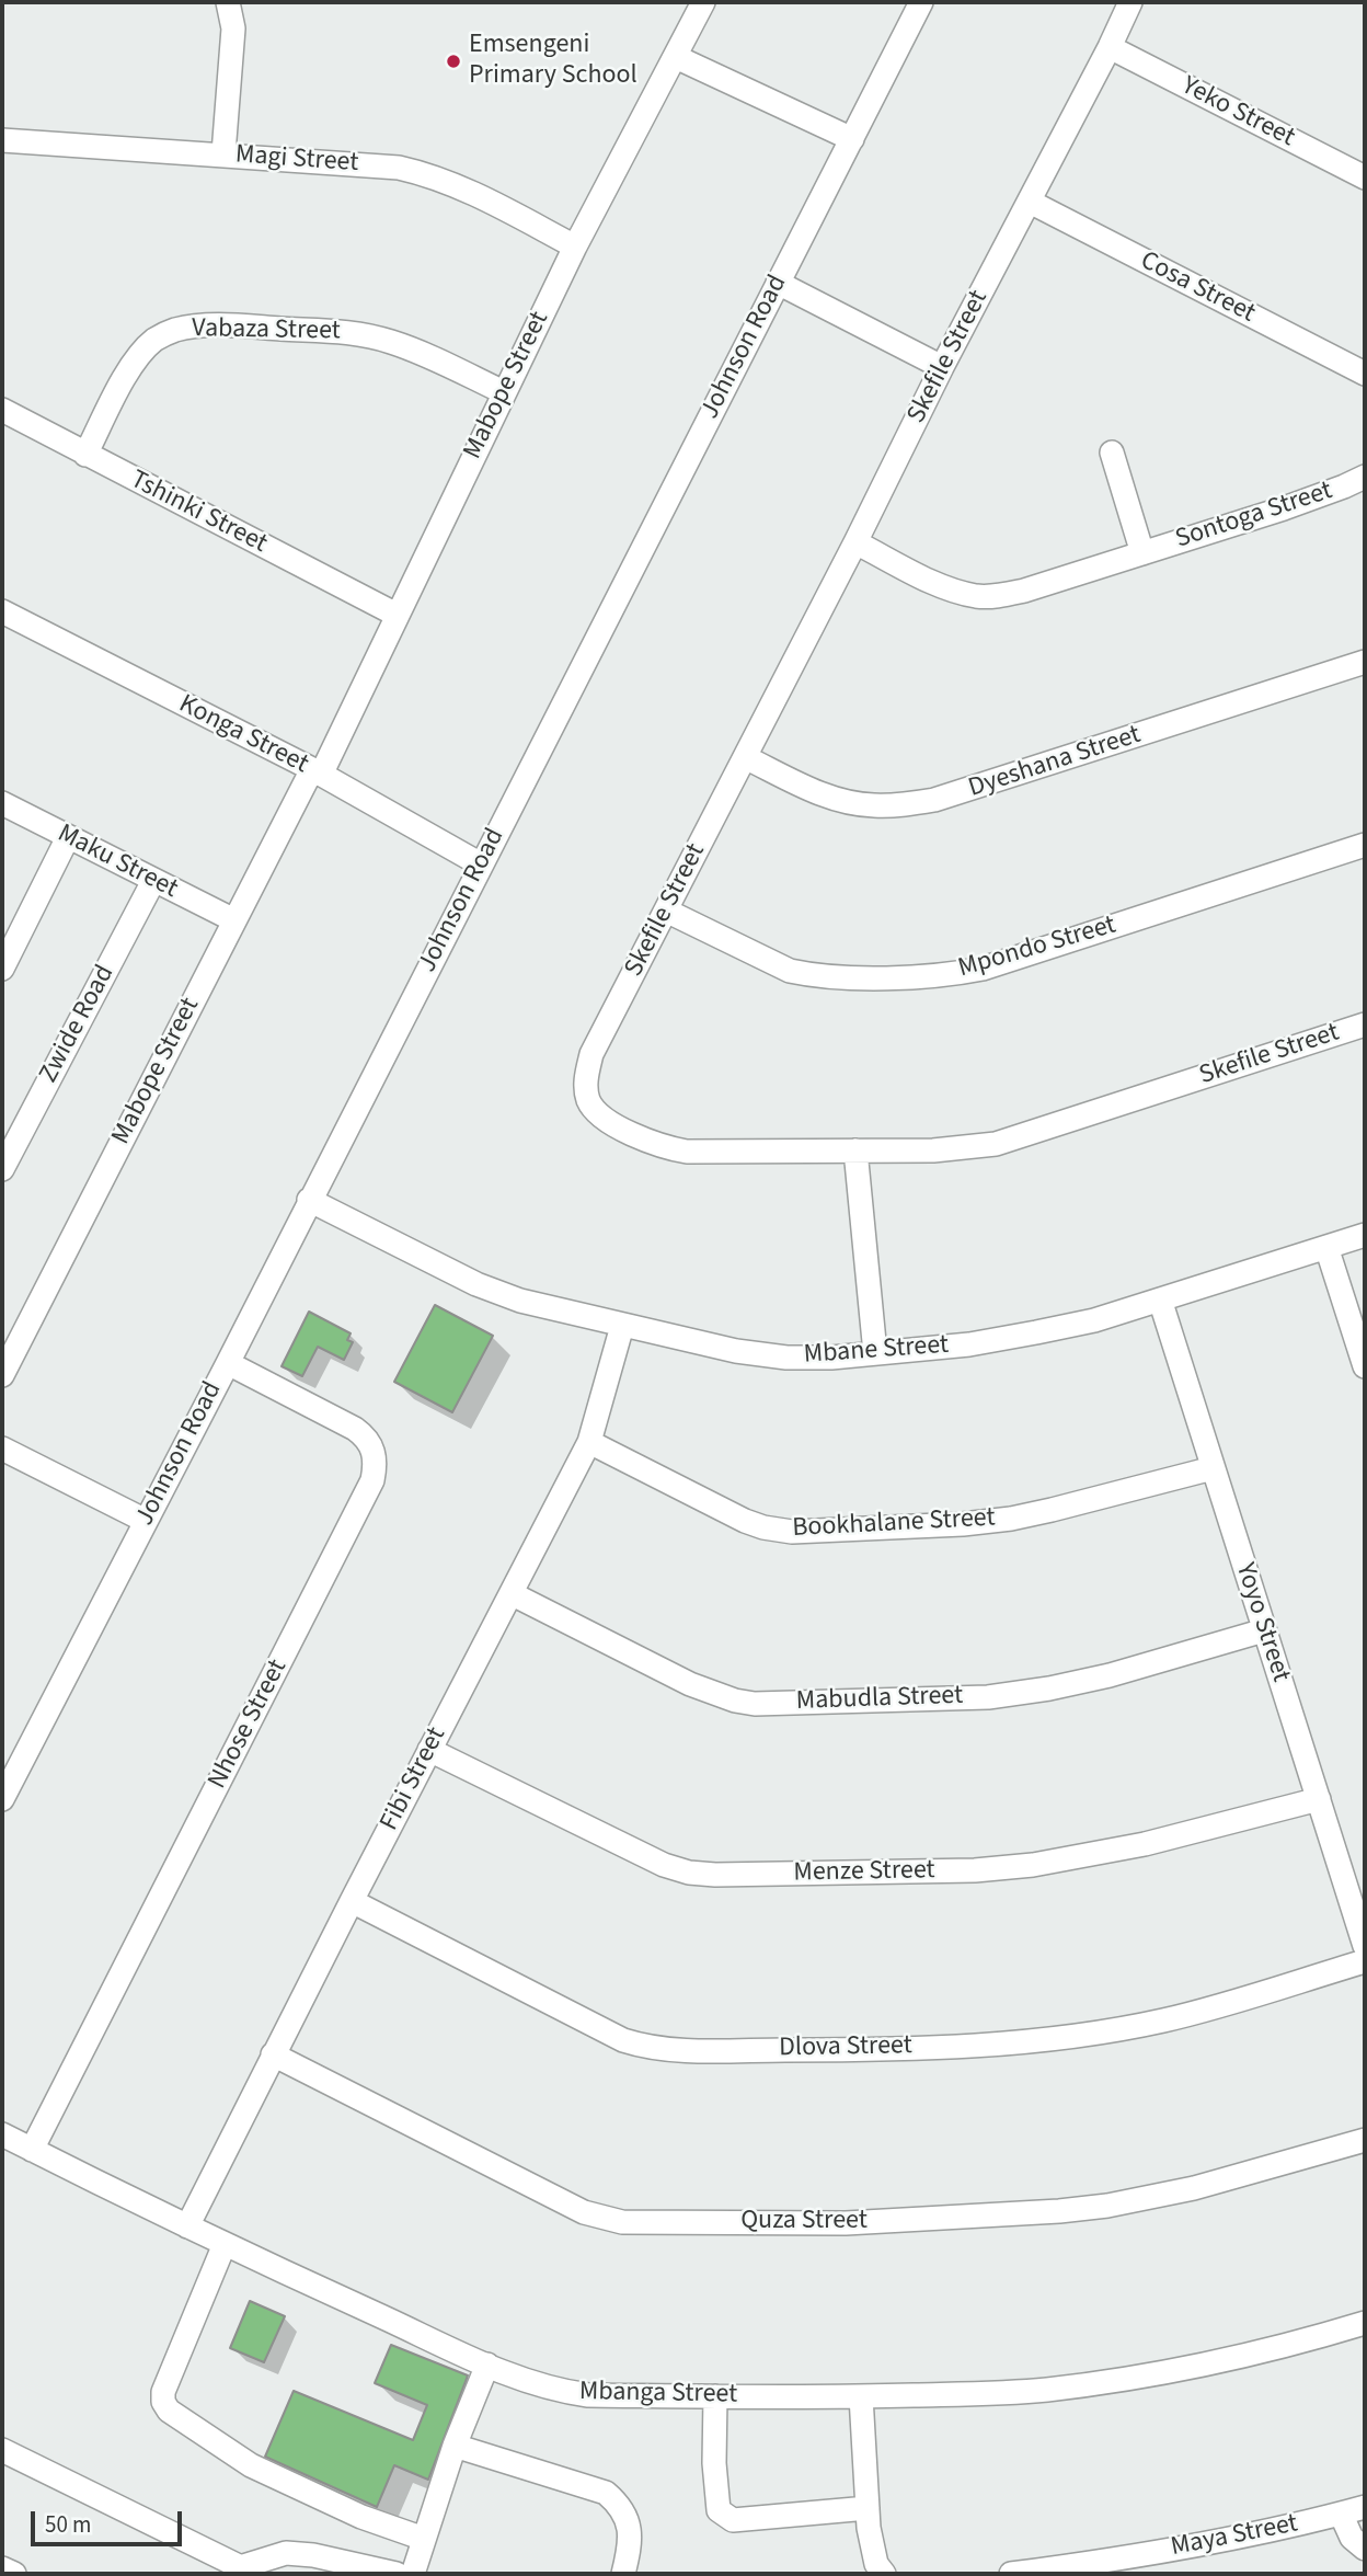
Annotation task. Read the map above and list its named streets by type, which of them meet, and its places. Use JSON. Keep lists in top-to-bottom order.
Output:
{
  "streets": {
    "street": [
      "Yeko Street",
      "Magi Street",
      "Cosa Street",
      "Vabaza Street",
      "Johnson Road",
      "Skefile Street",
      "Mabope Street",
      "Tshinki Street",
      "Sontoga Street",
      "Konga Street",
      "Dyeshana Street",
      "Maku Street",
      "Mpondo Street",
      "Zwide Road",
      "Mbane Street",
      "Bookhalane Street",
      "Yoyo Street",
      "Mabudla Street",
      "Nhose Street",
      "Fibi Street",
      "Menze Street",
      "Dlova Street",
      "Quza Street",
      "Mbanga Street",
      "Maya Street"
    ]
  },
  "crossings": [
    ["Yeko Street", "Skefile Street"],
    ["Magi Street", "Mabope Street"],
    ["Cosa Street", "Skefile Street"],
    ["Vabaza Street", "Mabope Street"],
    ["Vabaza Street", "Tshinki Street"],
    ["Johnson Road", "Konga Street"],
    ["Johnson Road", "Mbane Street"],
    ["Johnson Road", "Nhose Street"],
    ["Skefile Street", "Sontoga Street"],
    ["Skefile Street", "Dyeshana Street"],
    ["Skefile Street", "Mpondo Street"],
    ["Mabope Street", "Tshinki Street"],
    ["Mabope Street", "Konga Street"],
    ["Mabope Street", "Maku Street"],
    ["Maku Street", "Zwide Road"],
    ["Mbane Street", "Yoyo Street"],
    ["Mbane Street", "Fibi Street"],
    ["Bookhalane Street", "Yoyo Street"],
    ["Bookhalane Street", "Fibi Street"],
    ["Yoyo Street", "Mabudla Street"],
    ["Yoyo Street", "Menze Street"],
    ["Mabudla Street", "Fibi Street"],
    ["Nhose Street", "Mbanga Street"],
    ["Fibi Street", "Menze Street"],
    ["Fibi Street", "Dlova Street"],
    ["Fibi Street", "Quza Street"],
    ["Fibi Street", "Mbanga Street"]
  ],
  "places": ["Emsengeni Primary School"],
  "scale_bar": "50 m"
}
